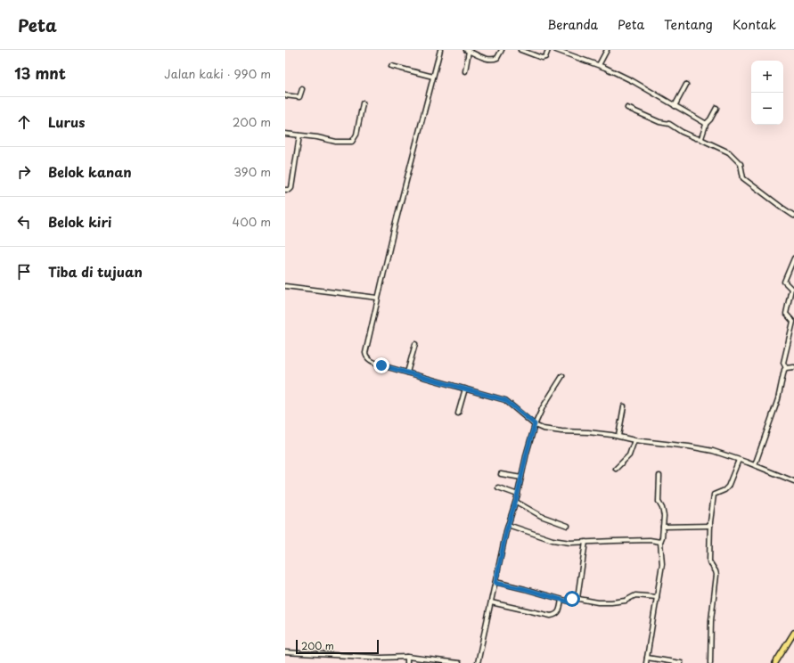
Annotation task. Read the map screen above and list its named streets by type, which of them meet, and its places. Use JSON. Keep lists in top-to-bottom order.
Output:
{
  "scale_bar": "200 m",
  "page": {
    "header": "Peta",
    "nav": [
      "Beranda",
      "Peta",
      "Tentang",
      "Kontak"
    ],
    "heading": ["13 mnt", "Jalan kaki · 990 m"],
    "map_buttons": ["+", "−"],
    "list": [
      ["Lurus", "200 m"],
      ["Belok kanan", "390 m"],
      ["Belok kiri", "400 m"],
      "Tiba di tujuan"
    ],
    "scale": "200 m"
  }
}
